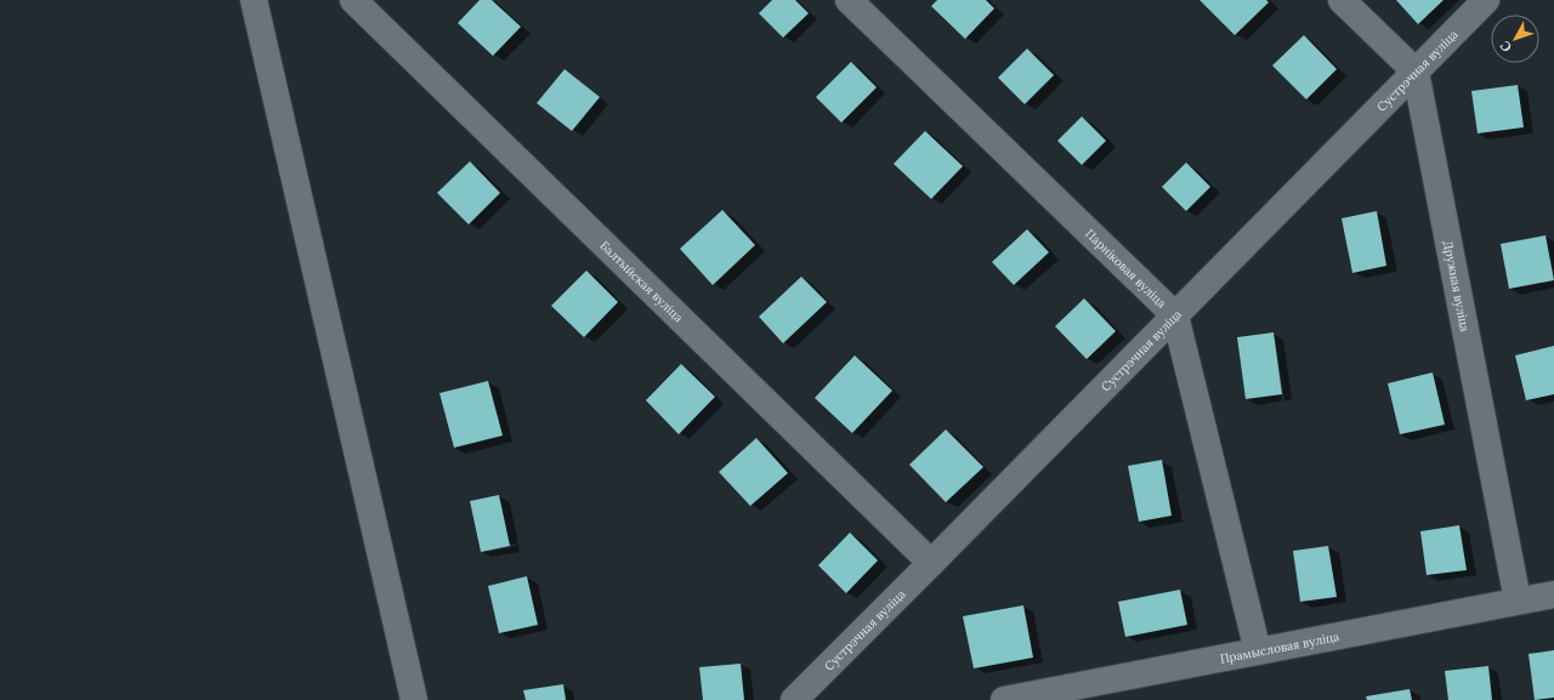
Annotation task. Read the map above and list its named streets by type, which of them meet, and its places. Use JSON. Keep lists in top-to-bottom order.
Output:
{
  "streets": {
    "street": [
      "Сустрэчная вуліца",
      "Парніковая вуліца",
      "Балтыйская вуліца",
      "Дружная вуліца",
      "Прамысловая вуліца"
    ]
  },
  "crossings": [
    ["Сустрэчная вуліца", "Парніковая вуліца"],
    ["Сустрэчная вуліца", "Балтыйская вуліца"],
    ["Сустрэчная вуліца", "Дружная вуліца"],
    ["Парніковая вуліца", "Прамысловая вуліца"],
    ["Дружная вуліца", "Прамысловая вуліца"]
  ],
  "north": "bottom left"
}
